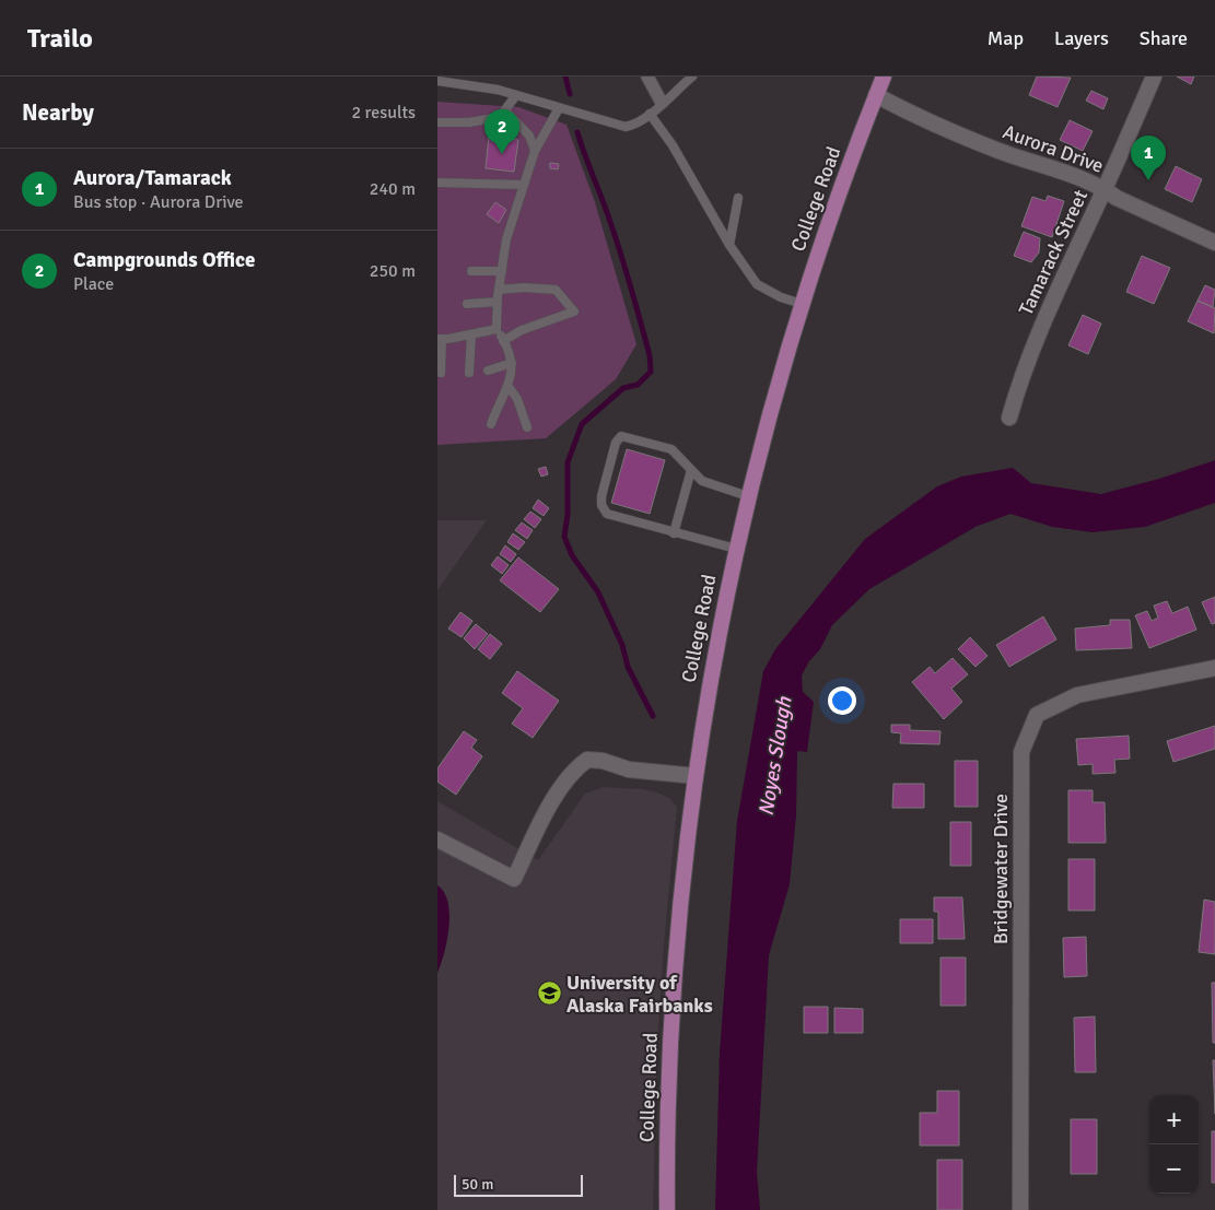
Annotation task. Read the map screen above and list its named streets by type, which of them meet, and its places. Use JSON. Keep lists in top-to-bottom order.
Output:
{
  "streets": {
    "main road": ["College Road"],
    "street": ["Aurora Drive", "Tamarack Street", "Bridgewater Drive"]
  },
  "crossings": [
    ["Aurora Drive", "College Road"],
    ["Aurora Drive", "Tamarack Street"]
  ],
  "water": ["Noyes Slough"],
  "places": {
    "school or university": ["University of Alaska Fairbanks"]
  },
  "scale_bar": "50 m",
  "page": {
    "header": "Trailo",
    "nav": ["Map", "Layers", "Share"],
    "heading": ["Nearby", "2 results"],
    "pins": ["2", "1"],
    "list": [
      {
        "mark": "1",
        "name": "Aurora/Tamarack",
        "note": "Bus stop · Aurora Drive",
        "value": "240 m"
      },
      {
        "mark": "2",
        "name": "Campgrounds Office",
        "note": "Place",
        "value": "250 m"
      }
    ],
    "map_buttons": ["+", "−"],
    "scale": "50 m"
  }
}
